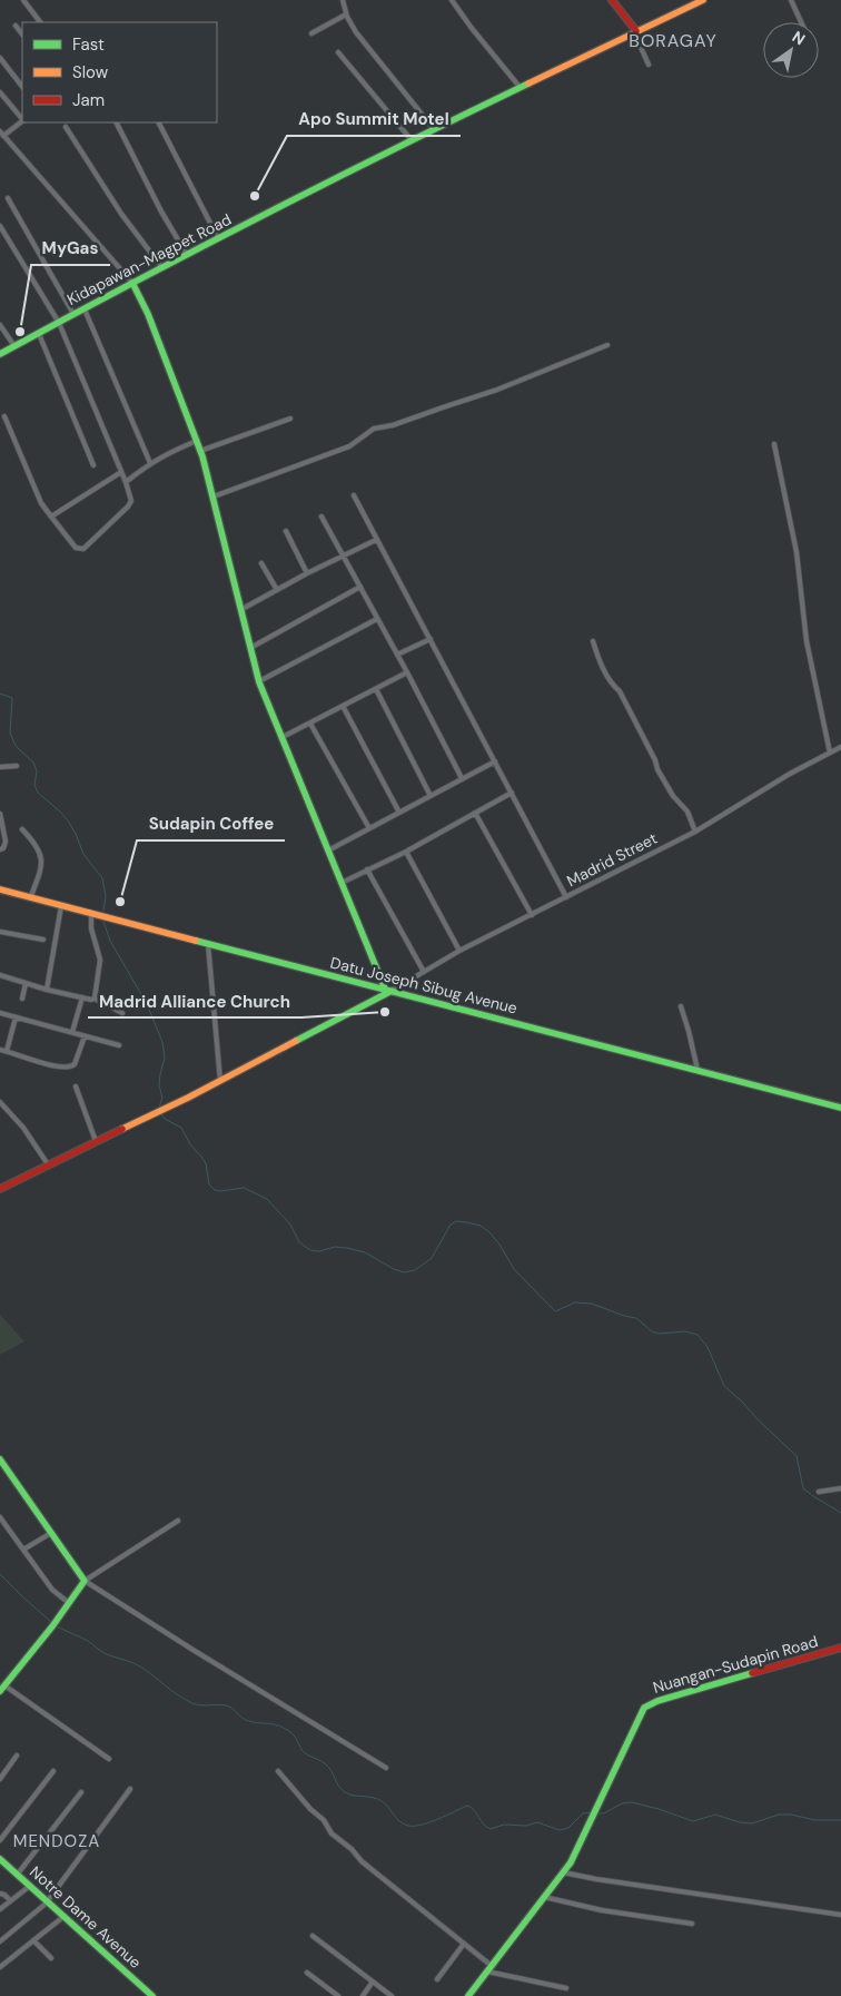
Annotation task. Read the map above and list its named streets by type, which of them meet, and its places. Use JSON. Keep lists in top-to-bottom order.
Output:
{
  "streets": {
    "street": [
      "Kidapawan-Magpet Road",
      "Madrid Street",
      "Datu Joseph Sibug Avenue",
      "Nuangan-Sudapin Road",
      "Notre Dame Avenue"
    ]
  },
  "crossings": [
    ["Madrid Street", "Datu Joseph Sibug Avenue"]
  ],
  "districts": ["BORAGAY", "MENDOZA"],
  "places": [
    "Apo Summit Motel",
    "MyGas",
    "Sudapin Coffee",
    "Madrid Alliance Church"
  ],
  "legend": ["Fast", "Slow", "Jam"],
  "north": "top right"
}
